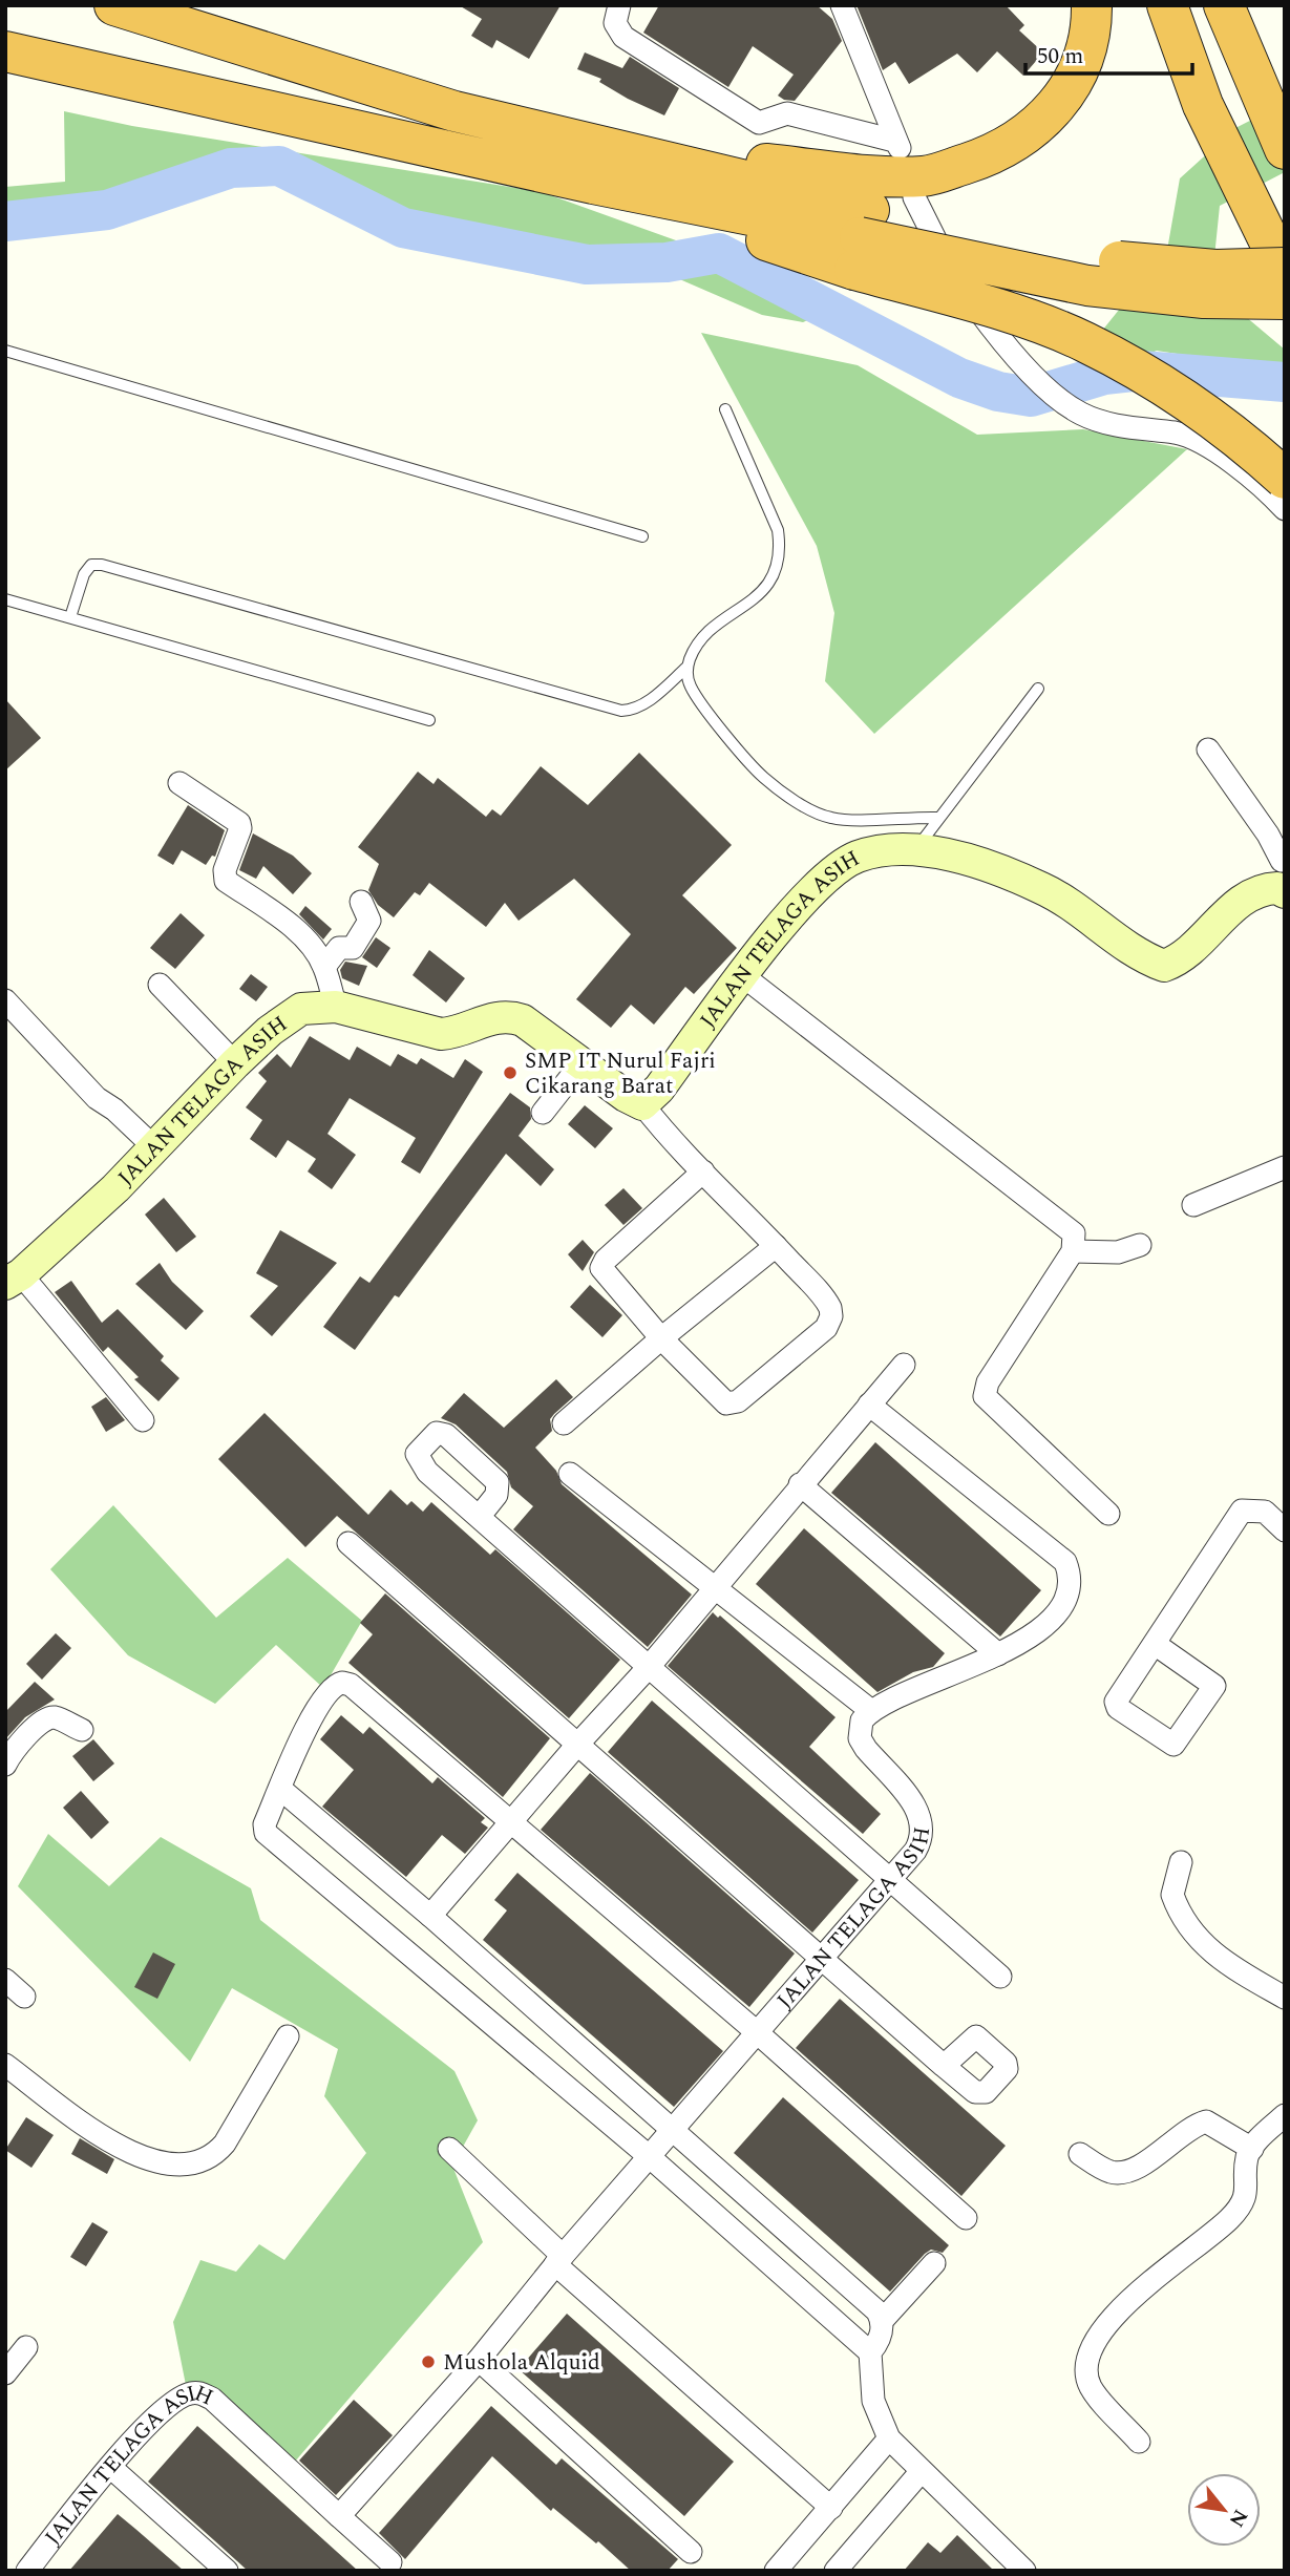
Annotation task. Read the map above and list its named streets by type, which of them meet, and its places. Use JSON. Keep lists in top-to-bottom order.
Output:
{
  "streets": {
    "street": ["JALAN TELAGA ASIH"]
  },
  "places": ["SMP IT Nurul Fajri Cikarang Barat", "Mushola Alquid"],
  "scale_bar": "50 m",
  "north": "bottom right"
}
